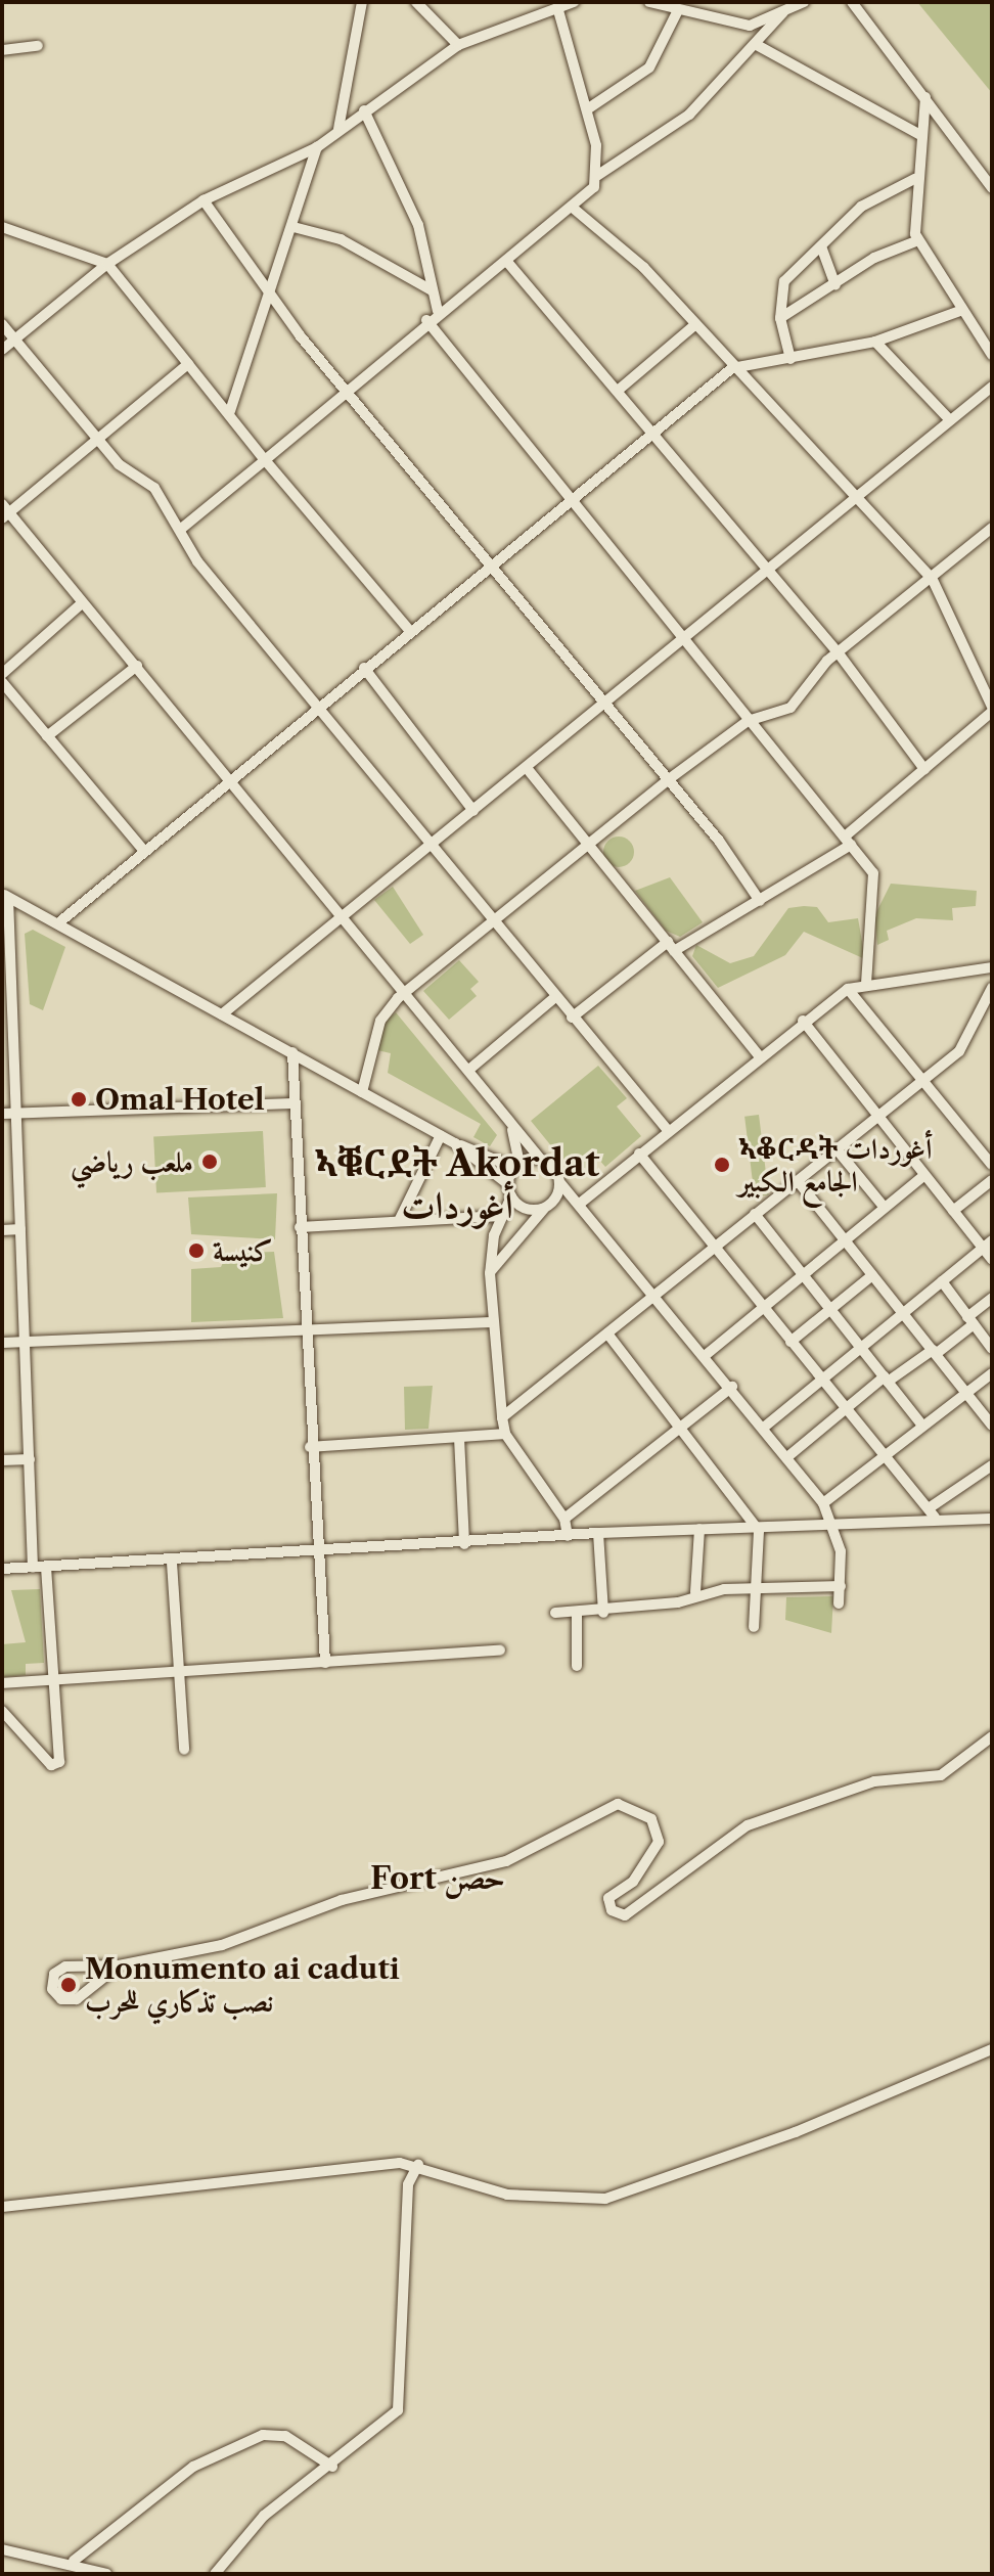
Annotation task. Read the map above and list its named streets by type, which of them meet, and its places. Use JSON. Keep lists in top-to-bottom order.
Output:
{
  "districts": ["ኣቑርደት Akordat أغوردات", "Fort حصن"],
  "places": [
    "Omal Hotel",
    "ملعب رياضي",
    "ኣቆርዳት أغوردات الجامع الكبير",
    "كنيسة",
    "Monumento ai caduti نصب تذكاري للحرب"
  ]
}
